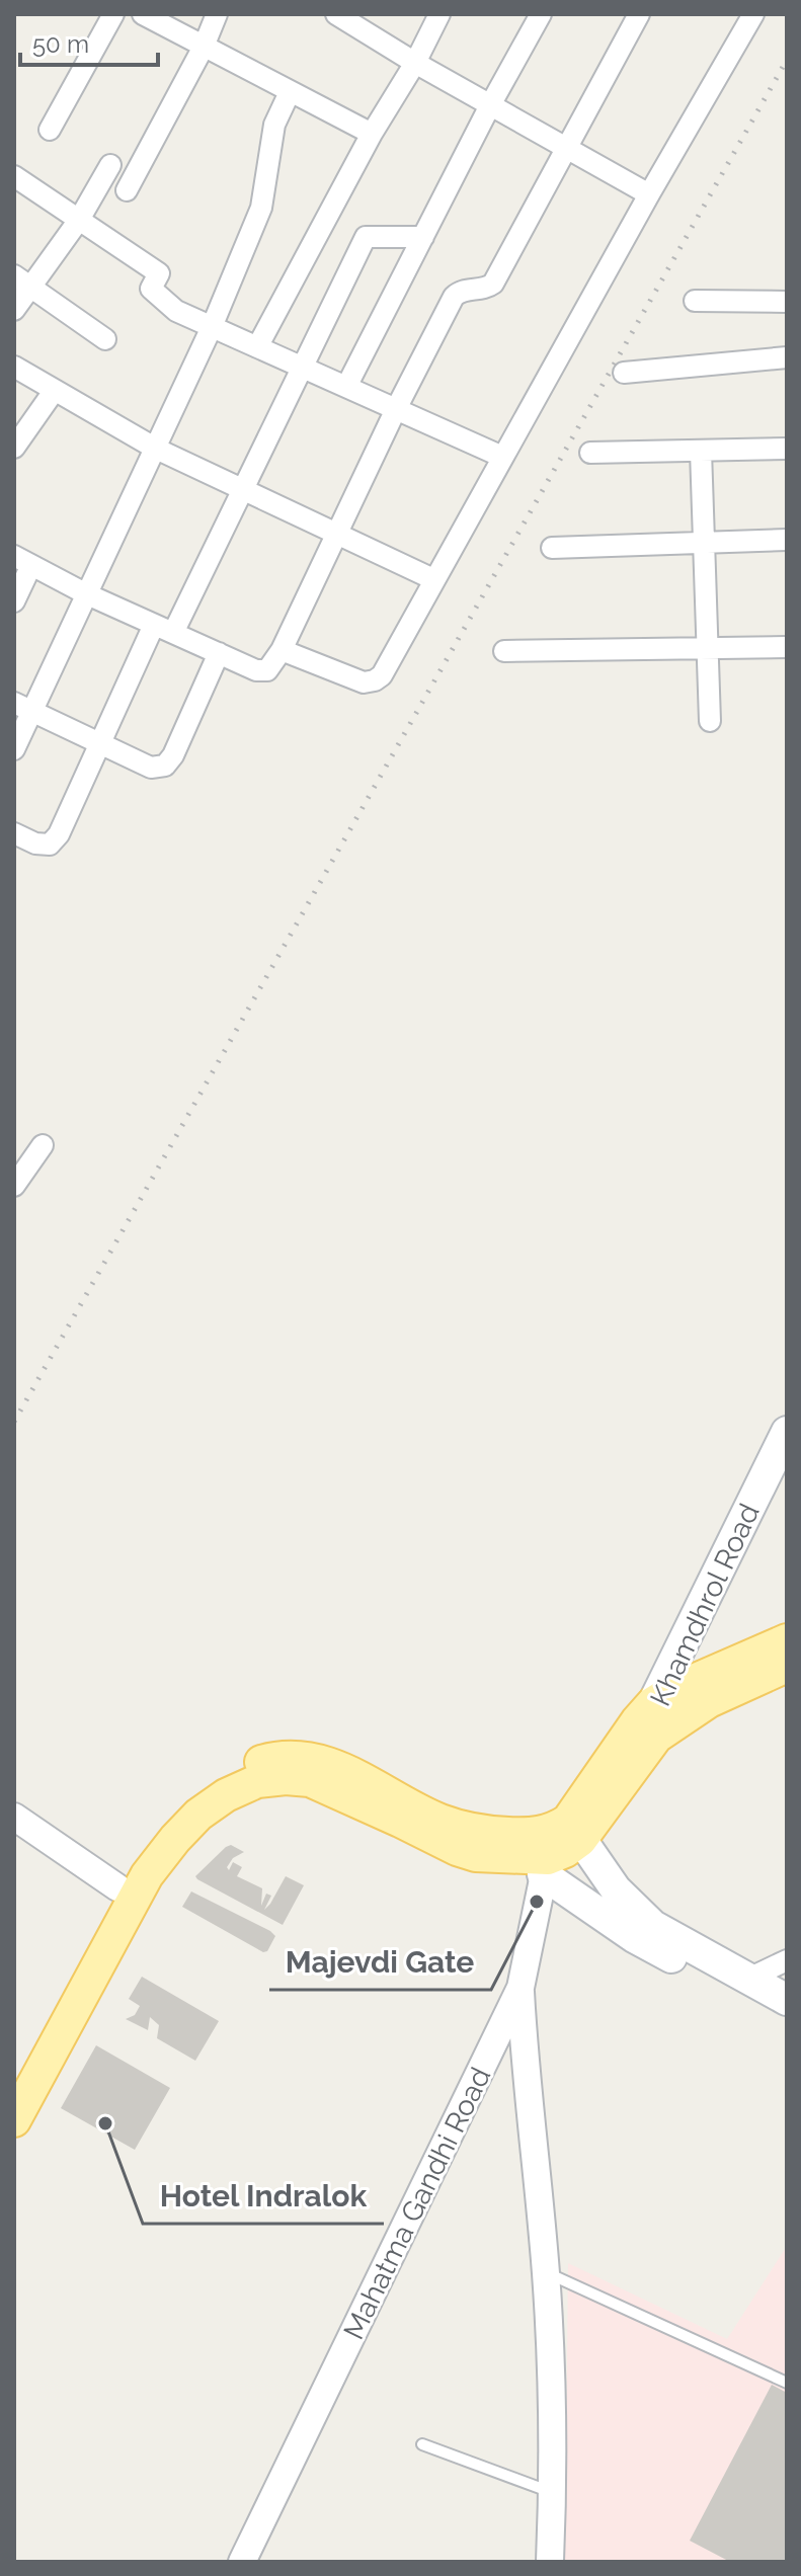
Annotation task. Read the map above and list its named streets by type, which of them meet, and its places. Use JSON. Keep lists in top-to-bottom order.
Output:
{
  "streets": {
    "main road": ["Khamdhrol Road"],
    "street": ["Mahatma Gandhi Road"]
  },
  "places": ["Majevdi Gate", "Hotel Indralok"],
  "scale_bar": "50 m"
}
